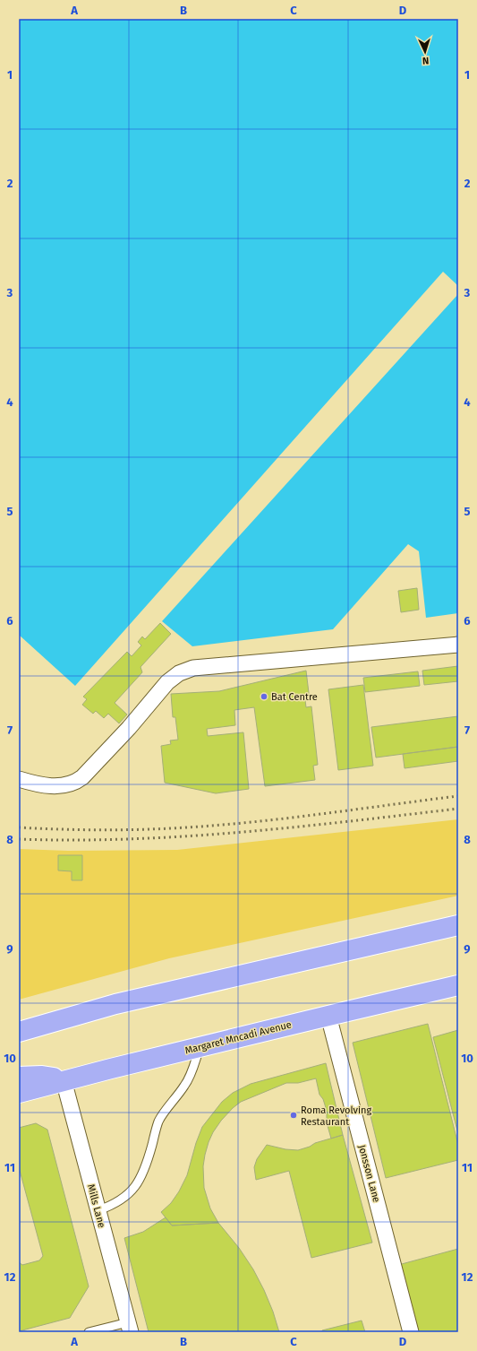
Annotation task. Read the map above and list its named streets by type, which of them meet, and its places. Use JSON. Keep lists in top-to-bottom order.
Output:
{
  "streets": {
    "main road": ["Margaret Mncadi Avenue"],
    "street": ["Jonsson Lane", "Mills Lane"]
  },
  "crossings": [
    ["Margaret Mncadi Avenue", "Jonsson Lane"],
    ["Margaret Mncadi Avenue", "Mills Lane"]
  ],
  "places": ["Bat Centre", "Roma Revolving Restaurant"],
  "north": "bottom",
  "grid": {
    "columns": [
      "A",
      "B",
      "C",
      "D"
    ],
    "rows": [
      "1",
      "2",
      "3",
      "4",
      "5",
      "6",
      "7",
      "8",
      "9",
      "10",
      "11",
      "12"
    ]
  }
}
